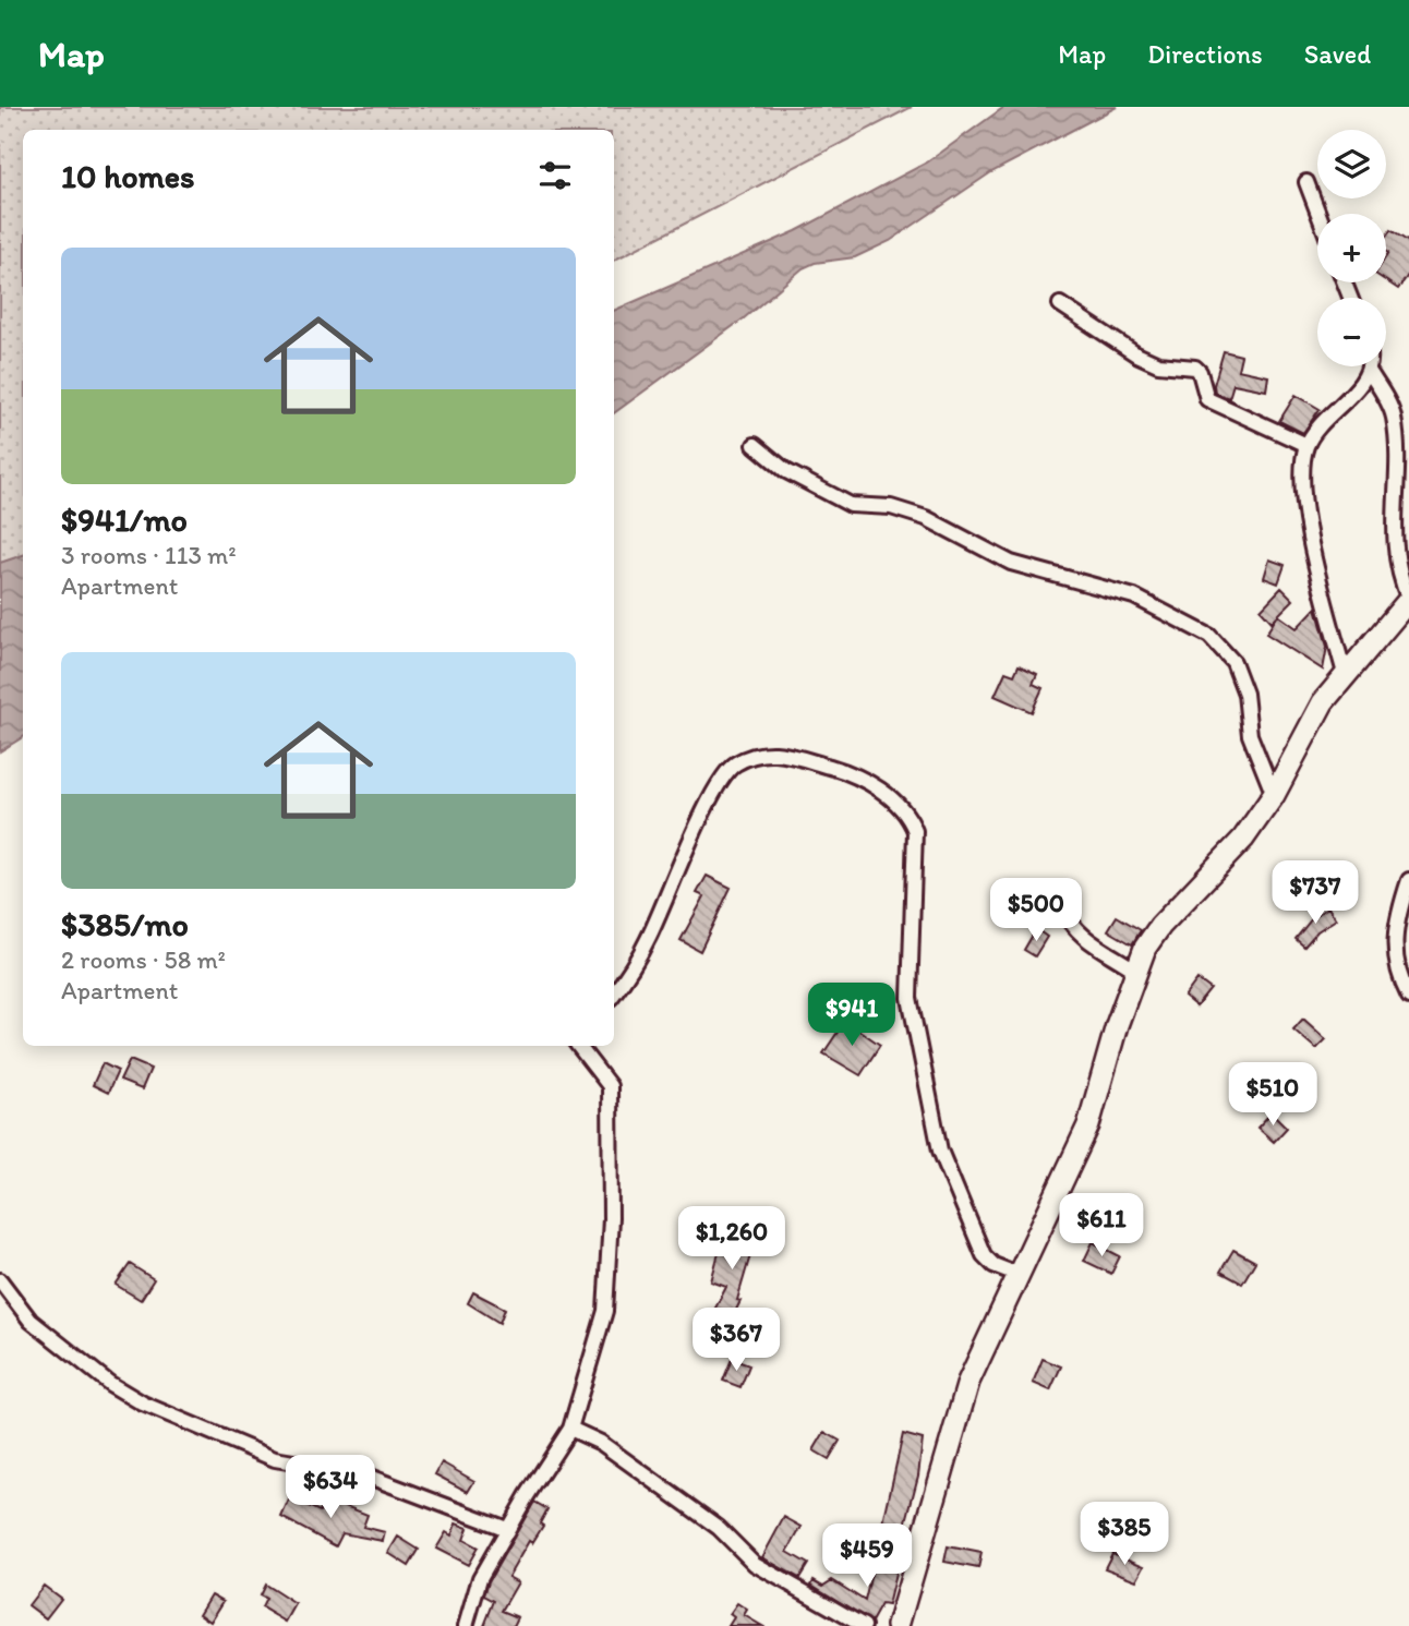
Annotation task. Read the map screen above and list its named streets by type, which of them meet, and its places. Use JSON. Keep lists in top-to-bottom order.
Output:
{
  "page": {
    "header": "Map",
    "nav": ["Map", "Directions", "Saved"],
    "map_buttons": ["+", "−"],
    "heading": "10 homes",
    "list": [
      {
        "name": "$941/mo",
        "note": "3 rooms · 113 m² · Apartment"
      },
      {
        "name": "$385/mo",
        "note": "2 rooms · 58 m² · Apartment"
      }
    ],
    "price": [
      "$737",
      "$500",
      "$941",
      "$510",
      "$611",
      "$1,260",
      "$367",
      "$634",
      "$385",
      "$459"
    ]
  }
}
